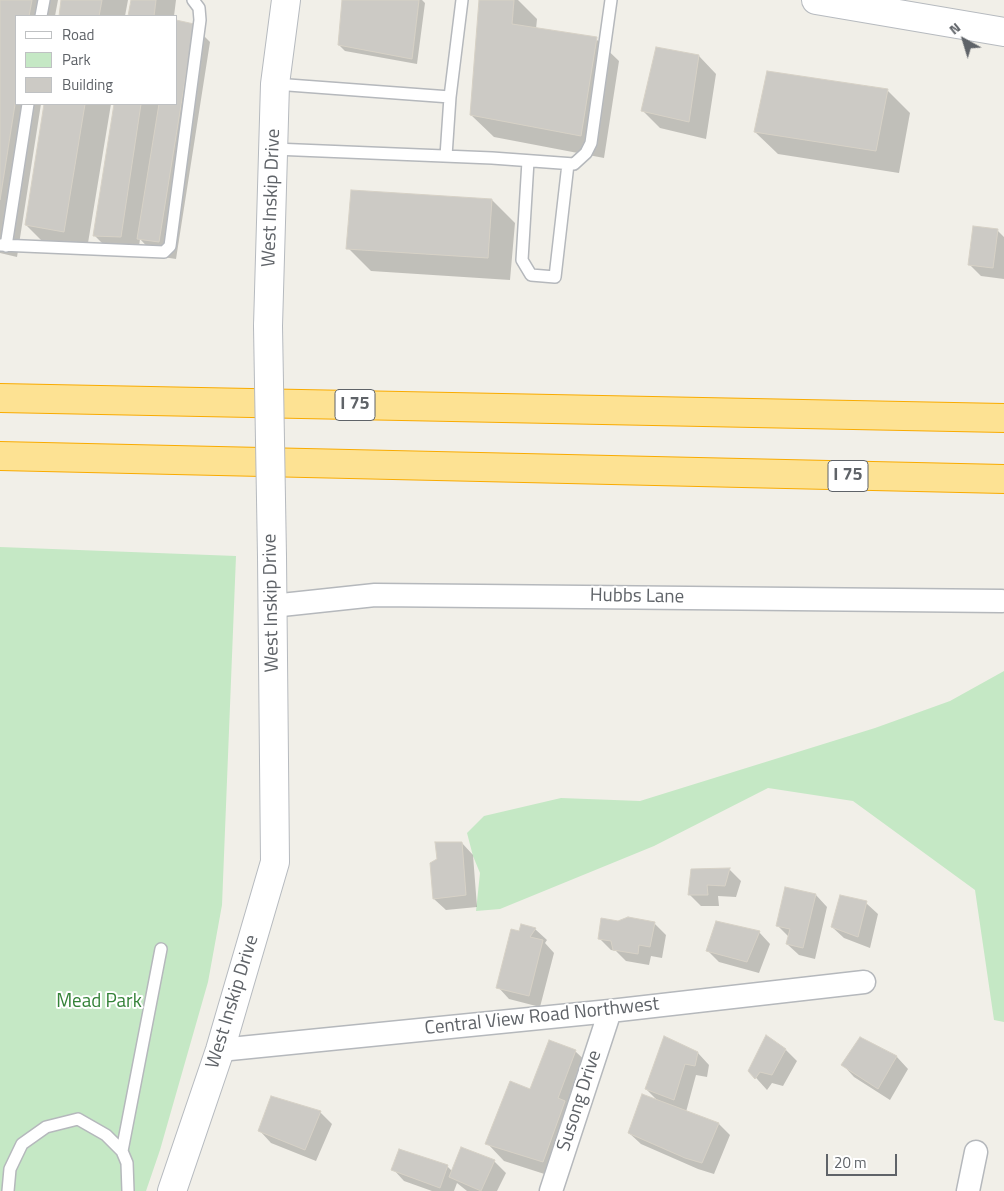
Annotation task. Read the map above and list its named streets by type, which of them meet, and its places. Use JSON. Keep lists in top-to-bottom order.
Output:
{
  "streets": {
    "highway": ["I 75"],
    "street": [
      "West Inskip Drive",
      "Hubbs Lane",
      "Central View Road Northwest",
      "Susong Drive"
    ]
  },
  "crossings": [
    ["West Inskip Drive", "Hubbs Lane"],
    ["West Inskip Drive", "Central View Road Northwest"],
    ["Central View Road Northwest", "Susong Drive"]
  ],
  "parks": ["Mead Park"],
  "legend": ["Road", "Park", "Building"],
  "scale_bar": "20 m",
  "north": "top left"
}
